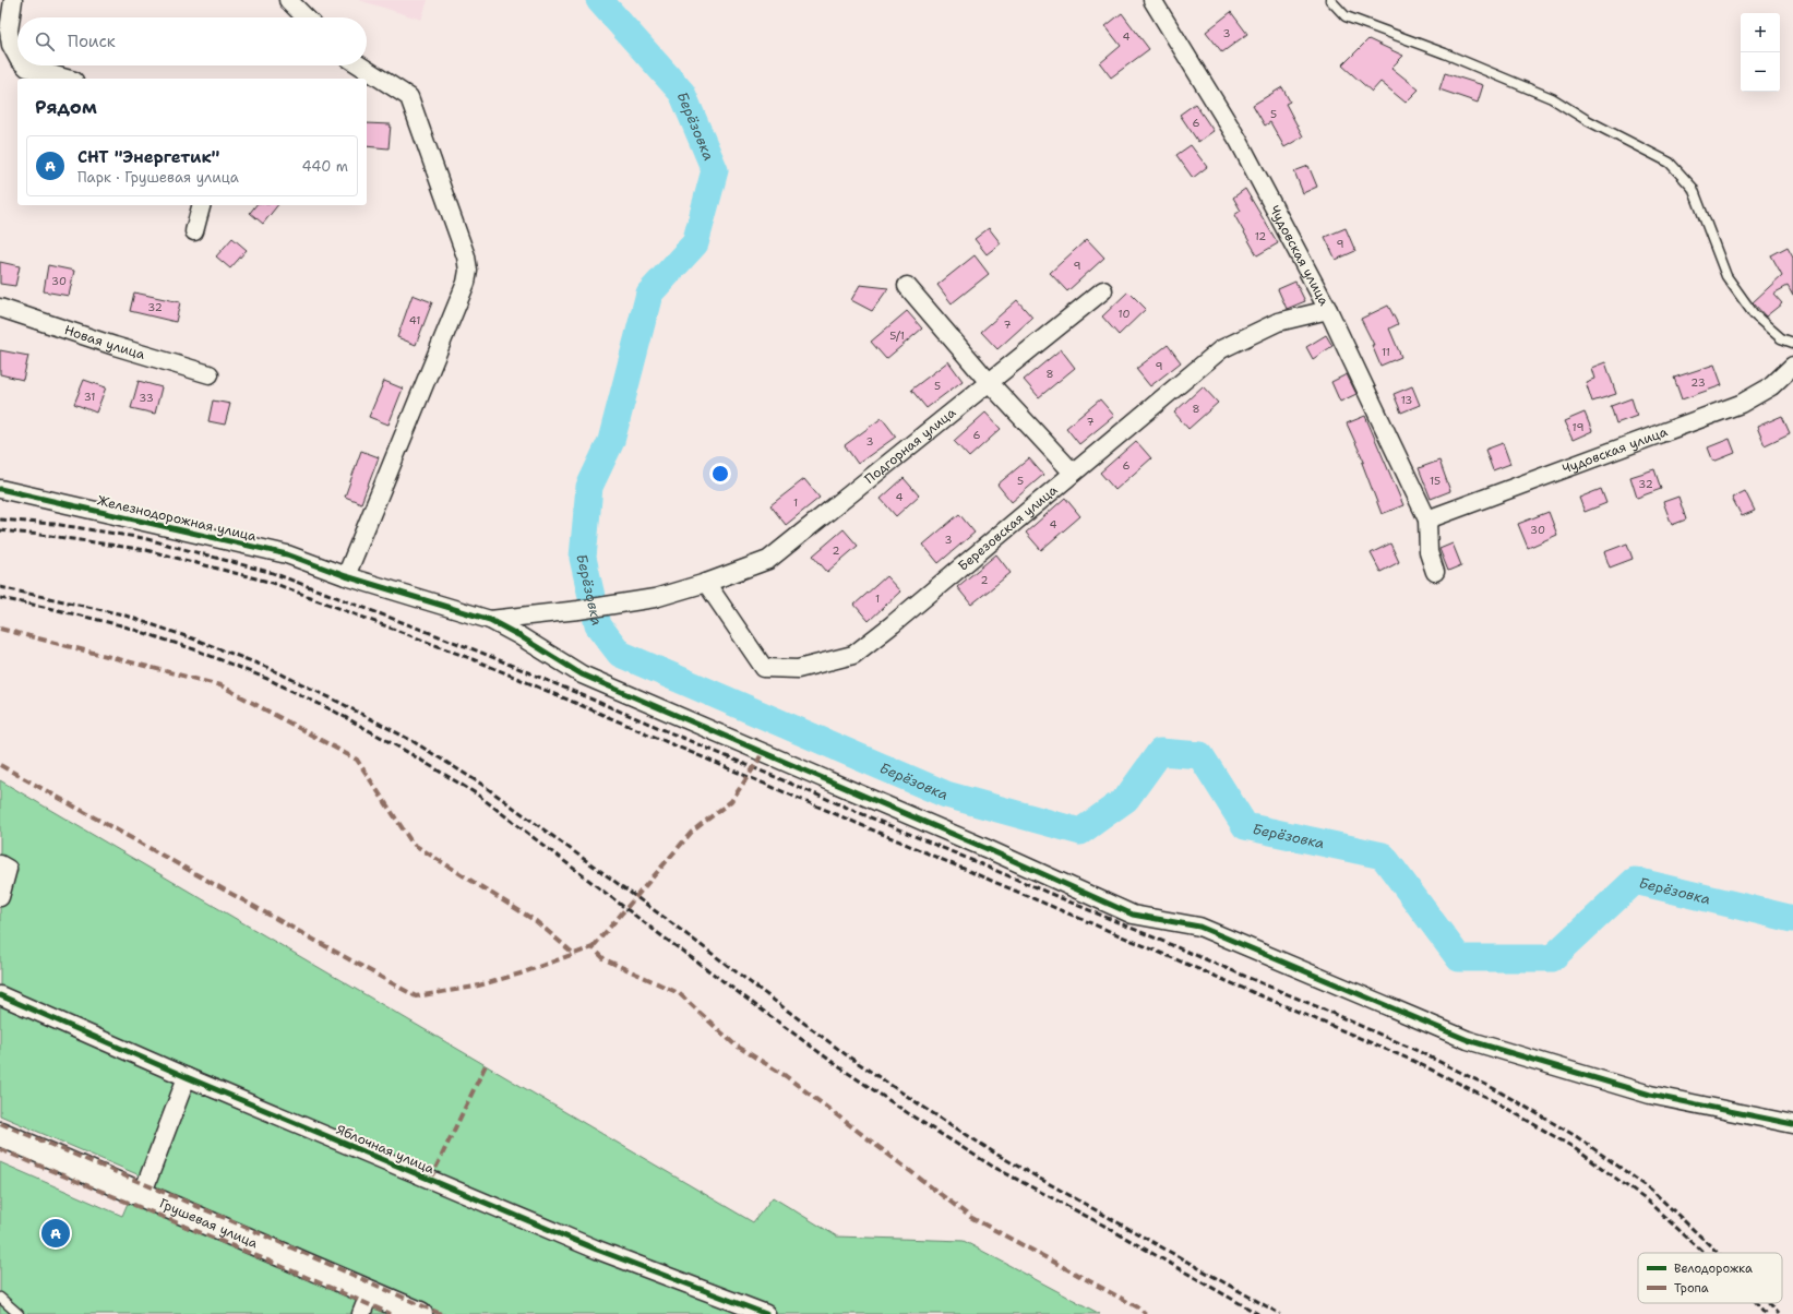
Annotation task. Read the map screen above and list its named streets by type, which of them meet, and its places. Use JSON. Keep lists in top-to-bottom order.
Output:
{
  "streets": {
    "street": [
      "Чудовская улица",
      "Новая улица",
      "Подгорная улица",
      "Железнодорожная улица",
      "Березовская улица",
      "Яблочная улица",
      "Грушевая улица"
    ]
  },
  "crossings": [
    ["Чудовская улица", "Березовская улица"],
    ["Подгорная улица", "Железнодорожная улица"],
    ["Подгорная улица", "Березовская улица"]
  ],
  "water": ["Берёзовка"],
  "house_numbers": [
    "3",
    "4",
    "5",
    "6",
    "12",
    "9",
    "9",
    "30",
    "32",
    "10",
    "41",
    "7",
    "5/1",
    "11",
    "9",
    "8",
    "23",
    "5",
    "31",
    "33",
    "13",
    "8",
    "7",
    "19",
    "6",
    "3",
    "6",
    "5",
    "15",
    "32",
    "4",
    "1",
    "4",
    "30",
    "3",
    "2",
    "2",
    "1"
  ],
  "legend": ["Велодорожка", "Тропа"],
  "page": {
    "map_buttons": ["+", "−"],
    "search": "Поиск",
    "heading": "Рядом",
    "list": [
      {
        "mark": "A",
        "name": "СНТ \"Энергетик\"",
        "note": "Парк · Грушевая улица",
        "value": "440 m"
      }
    ],
    "pins": "A"
  }
}
